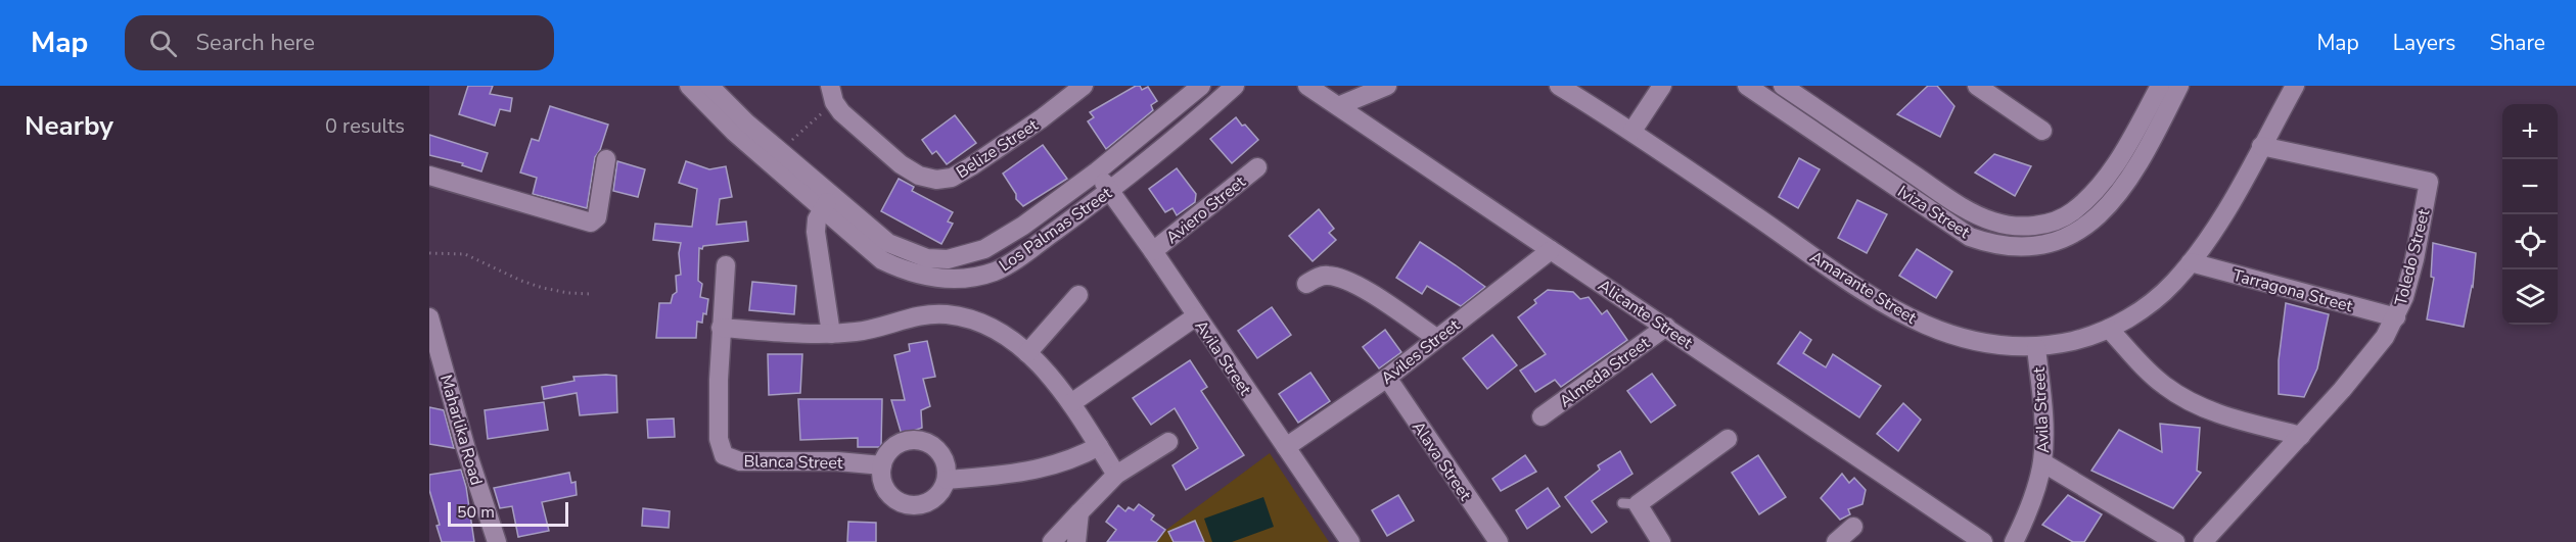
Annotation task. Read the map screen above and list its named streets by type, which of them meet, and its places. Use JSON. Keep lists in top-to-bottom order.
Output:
{
  "streets": {
    "street": [
      "Belize Street",
      "Aviero Street",
      "Iviza Street",
      "Los Palmas Street",
      "Toledo Street",
      "Amarante Street",
      "Tarragona Street",
      "Alicante Street",
      "Aviles Street",
      "Avila Street",
      "Almeda Street",
      "Maharlika Road",
      "Alava Street",
      "Blanca Street"
    ]
  },
  "crossings": [
    ["Aviero Street", "Avila Street"],
    ["Los Palmas Street", "Avila Street"],
    ["Toledo Street", "Amarante Street"],
    ["Toledo Street", "Tarragona Street"],
    ["Amarante Street", "Tarragona Street"],
    ["Amarante Street", "Avila Street"],
    ["Alicante Street", "Aviles Street"],
    ["Alicante Street", "Almeda Street"],
    ["Aviles Street", "Avila Street"],
    ["Aviles Street", "Alava Street"]
  ],
  "scale_bar": "50 m",
  "page": {
    "header": "Map",
    "search": "Search here",
    "nav": ["Map", "Layers", "Share"],
    "heading": ["Nearby", "0 results"],
    "map_buttons": ["+", "−"],
    "scale": "50 m"
  }
}
